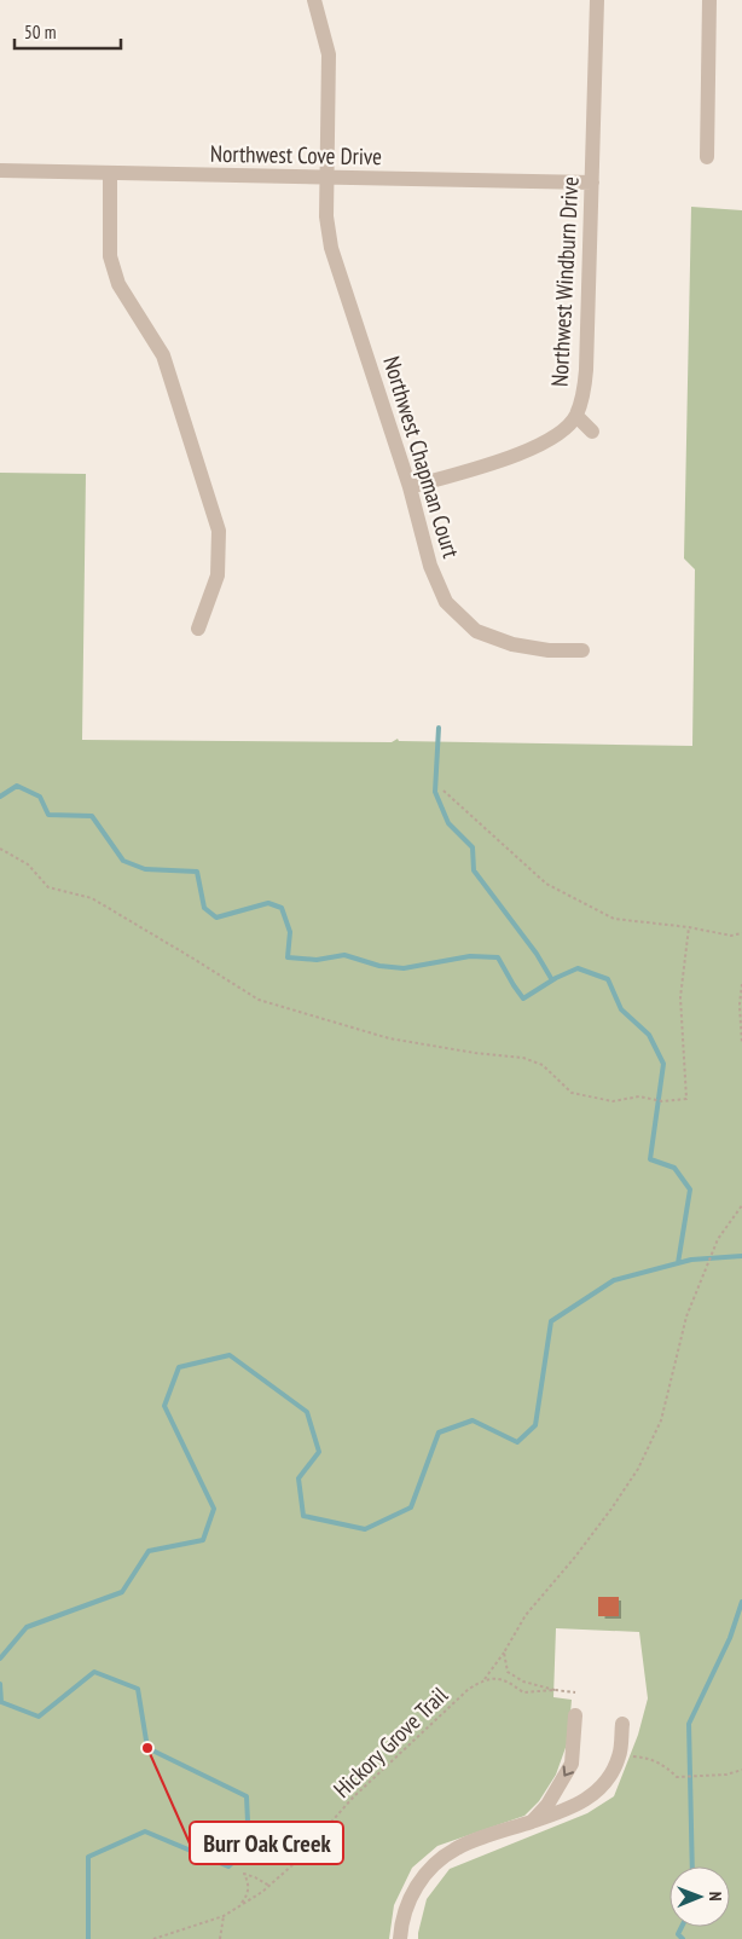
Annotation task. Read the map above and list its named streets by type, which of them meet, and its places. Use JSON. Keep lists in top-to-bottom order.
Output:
{
  "streets": {
    "street": ["Northwest Cove Drive", "Northwest Windburn Drive", "Northwest Chapman Court"],
    "path": ["Hickory Grove Trail"]
  },
  "crossings": [
    ["Northwest Cove Drive", "Northwest Windburn Drive"],
    ["Northwest Cove Drive", "Northwest Chapman Court"],
    ["Northwest Windburn Drive", "Northwest Chapman Court"]
  ],
  "places": ["Burr Oak Creek"],
  "scale_bar": "50 m",
  "north": "right"
}
